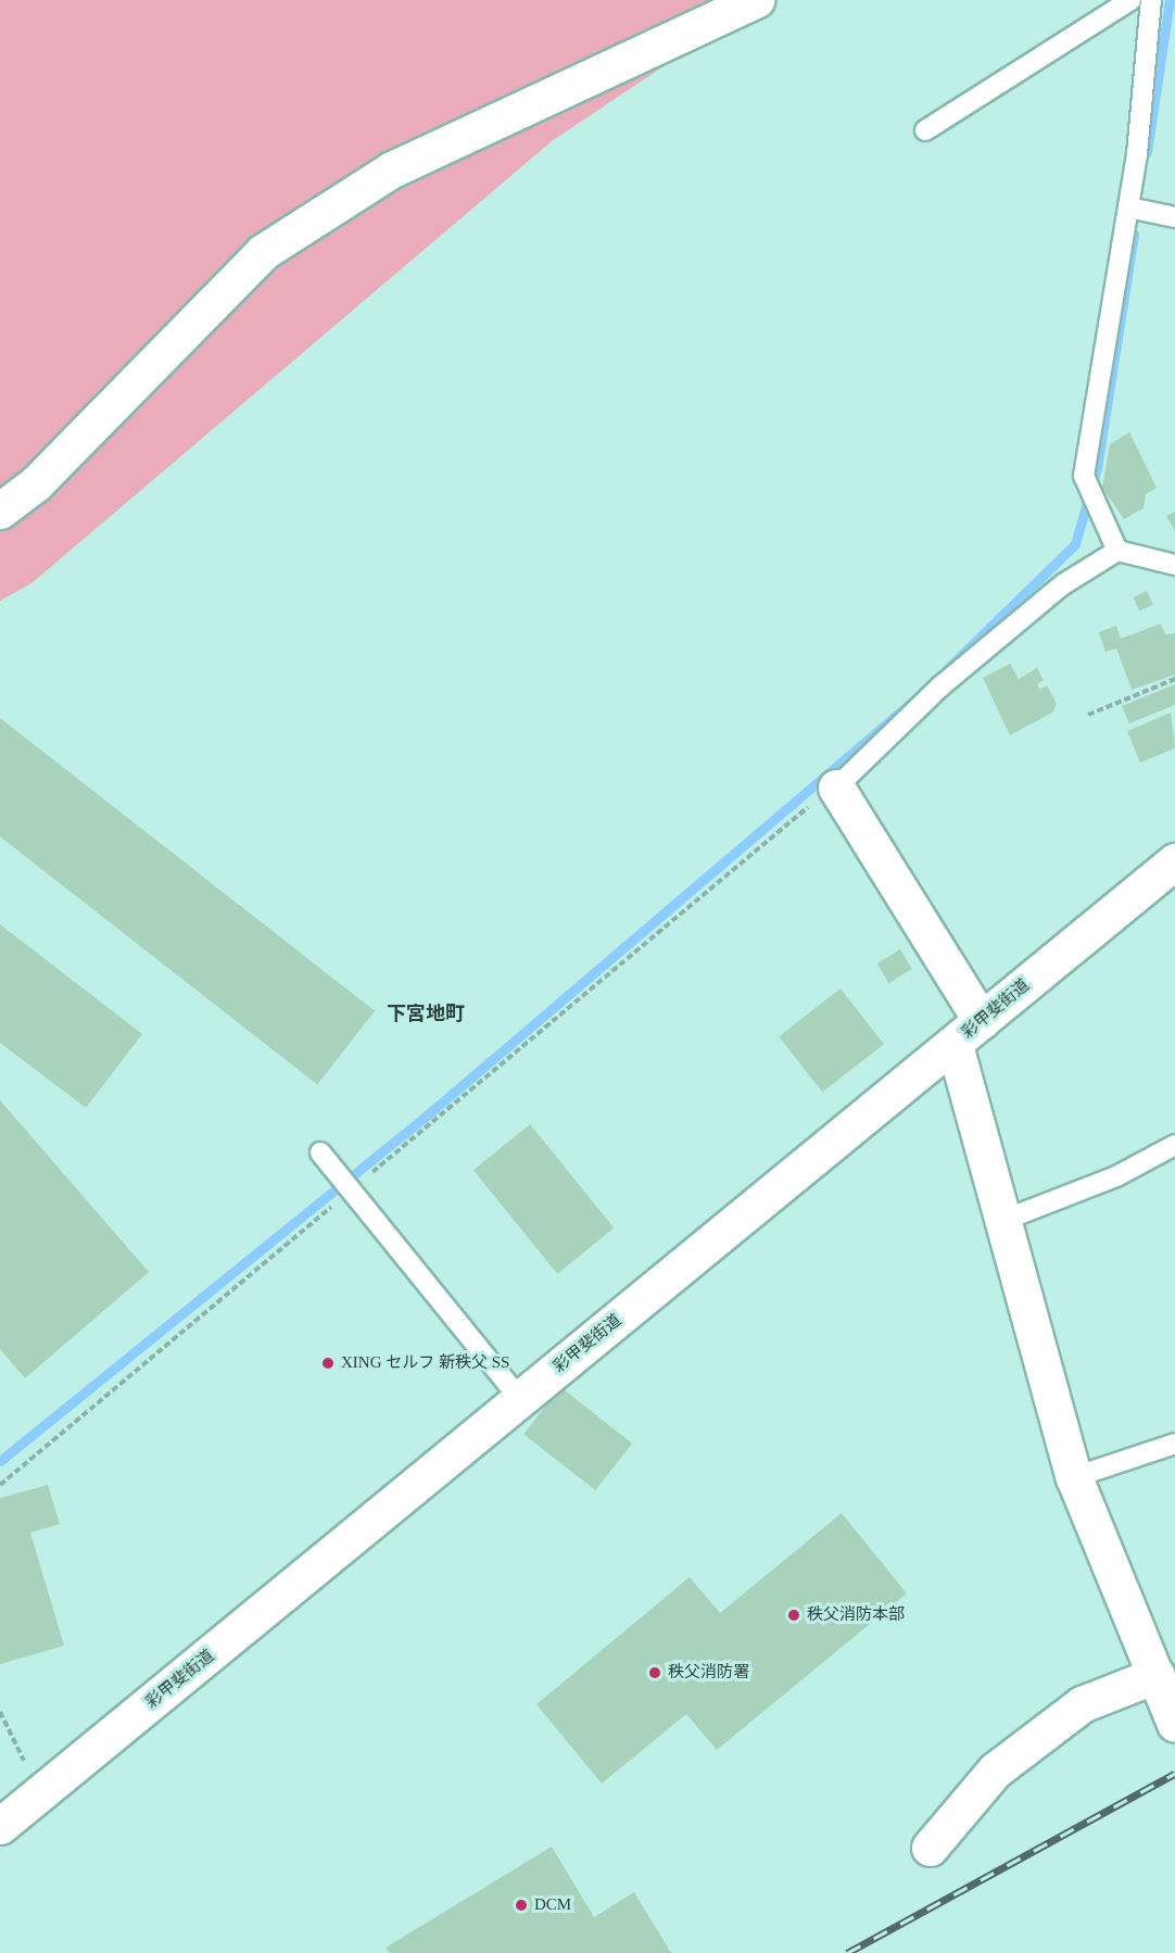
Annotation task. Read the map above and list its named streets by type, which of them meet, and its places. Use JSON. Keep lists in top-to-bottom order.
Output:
{
  "streets": {
    "main road": ["彩甲斐街道"]
  },
  "districts": ["下宮地町"],
  "places": [
    "XING セルフ 新秩父 SS",
    "秩父消防本部",
    "秩父消防署",
    "DCM"
  ]
}
